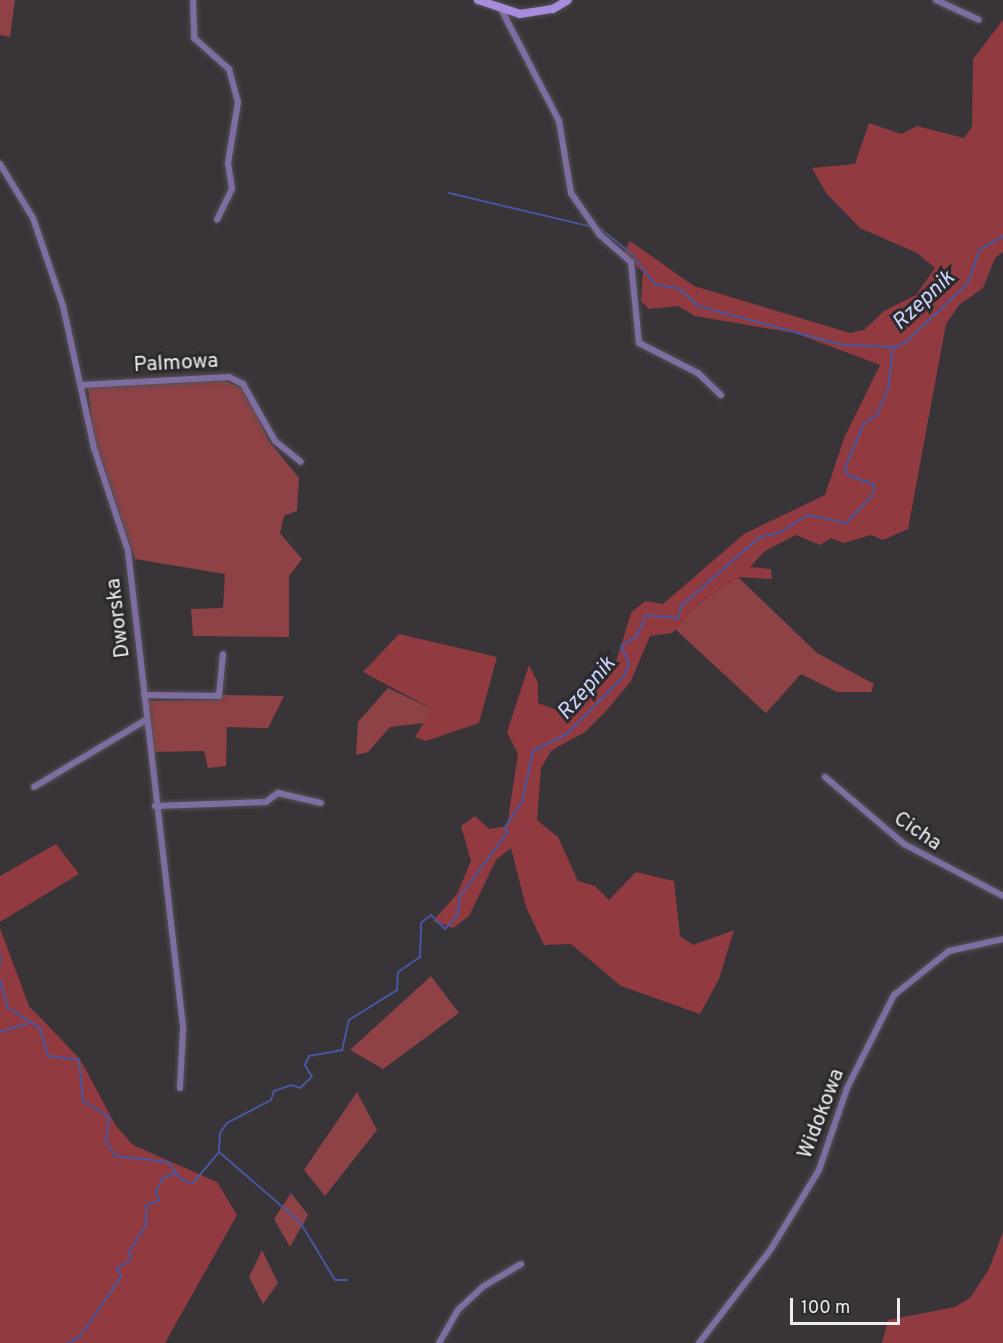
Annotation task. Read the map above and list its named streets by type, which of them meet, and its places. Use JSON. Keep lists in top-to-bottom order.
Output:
{
  "streets": {
    "street": [
      "Palmowa",
      "Dworska",
      "Cicha",
      "Widokowa"
    ]
  },
  "crossings": [
    ["Palmowa", "Dworska"]
  ],
  "water": ["Rzepnik"],
  "scale_bar": "100 m"
}
